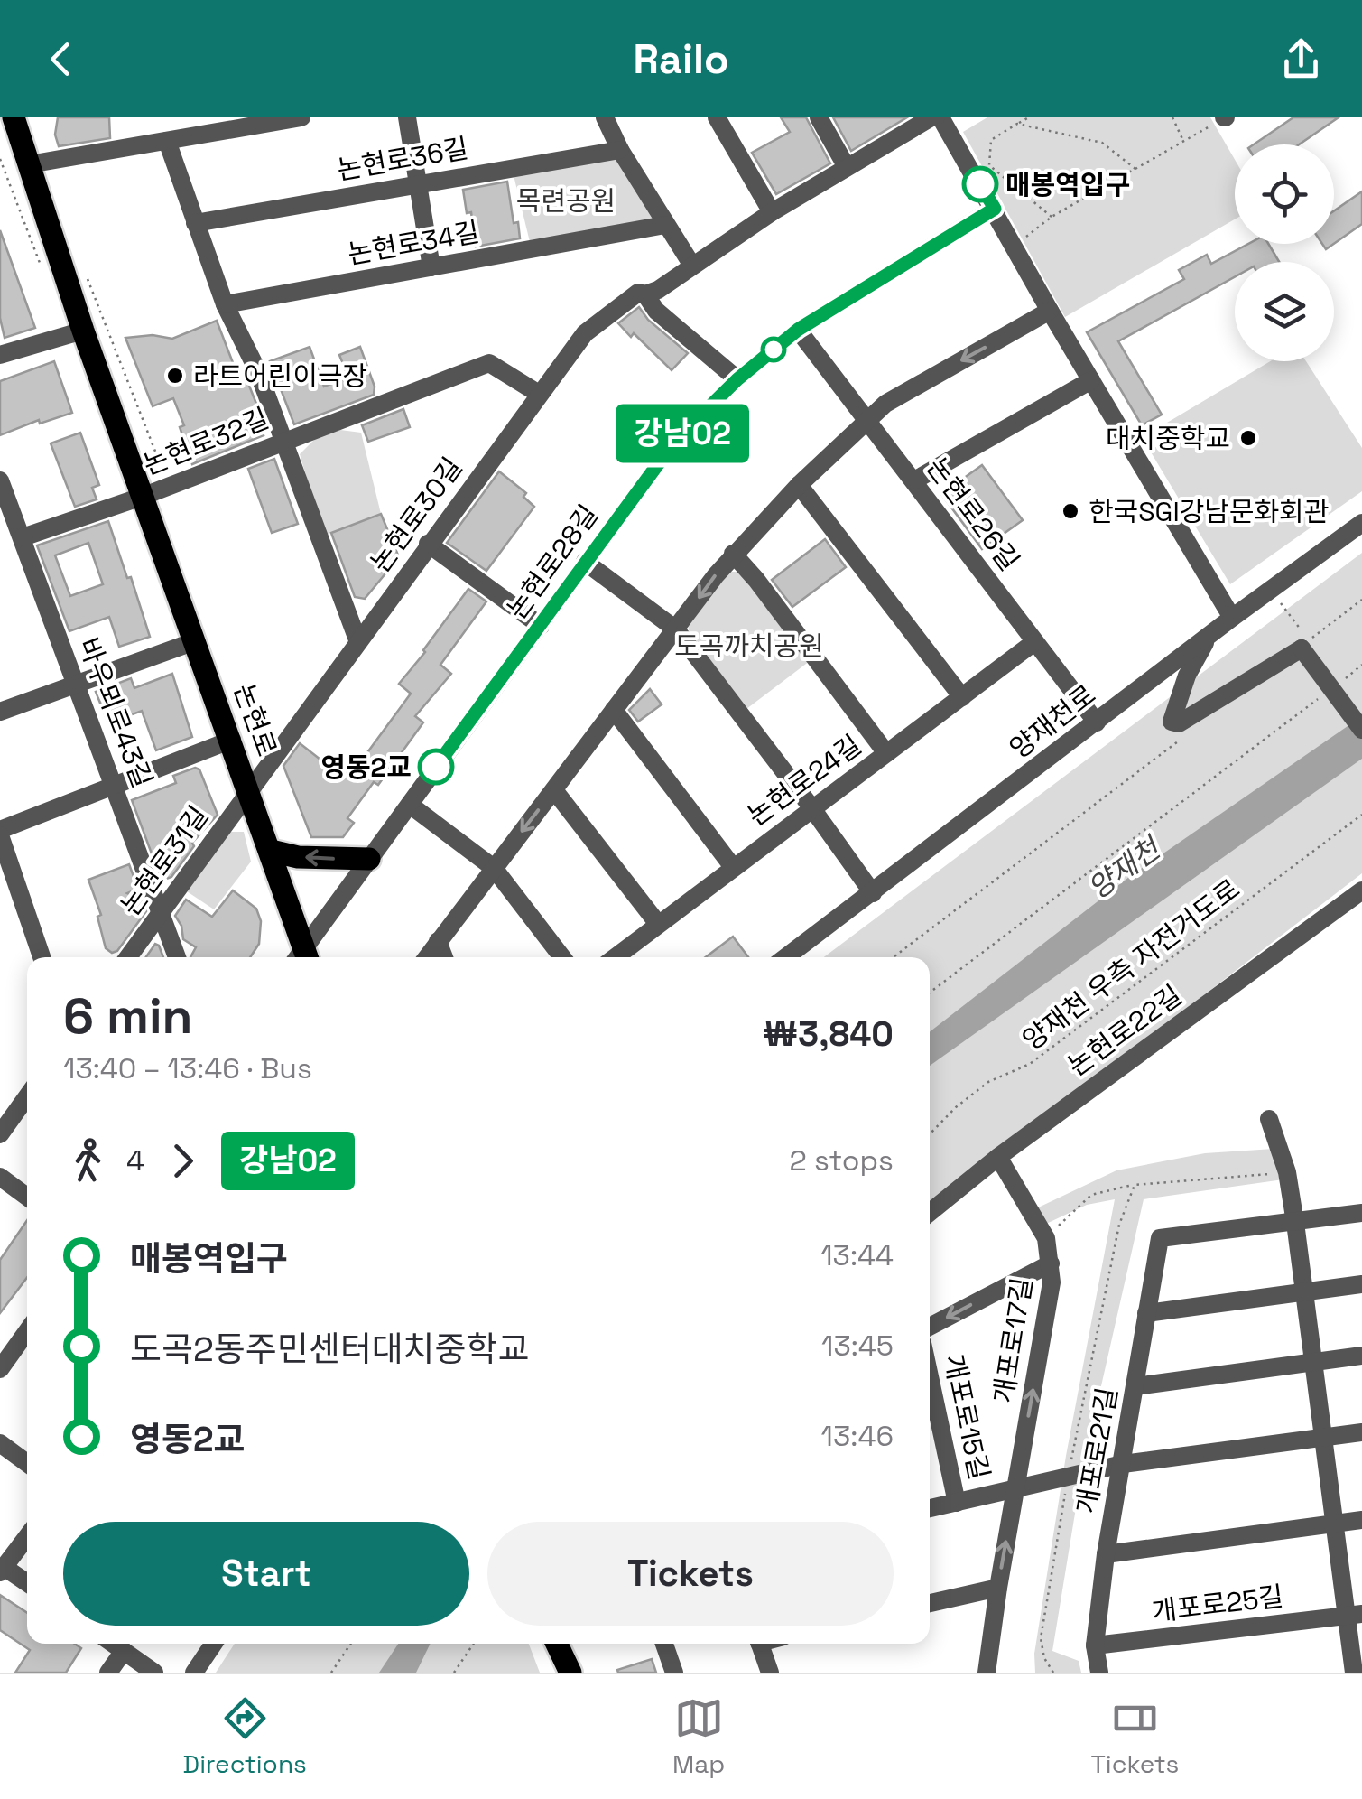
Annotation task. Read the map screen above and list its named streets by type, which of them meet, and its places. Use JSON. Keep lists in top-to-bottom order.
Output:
{
  "streets": {
    "main road": ["논현로"],
    "street": [
      "논현로36길",
      "논현로34길",
      "논현로32길",
      "논현로26길",
      "논현로30길",
      "논현로28길",
      "바우뫼로43길",
      "양재천로",
      "논현로24길",
      "논현로31길",
      "논현로22길",
      "개포로17길",
      "개포로15길",
      "개포로21길",
      "개포로25길"
    ],
    "path": ["양재천 우측 자전거도로"]
  },
  "crossings": [
    ["논현로32길", "논현로30길"],
    ["논현로32길", "논현로"],
    ["논현로26길", "논현로28길"],
    ["논현로26길", "양재천로"],
    ["논현로26길", "논현로24길"],
    ["논현로30길", "논현로"],
    ["논현로30길", "논현로31길"],
    ["바우뫼로43길", "논현로31길"],
    ["논현로", "논현로31길"],
    ["논현로22길", "개포로17길"],
    ["개포로17길", "개포로15길"],
    ["개포로21길", "개포로25길"]
  ],
  "one_way": ["개포로17길", "개포로15길"],
  "water": ["양재천"],
  "parks": ["목련공원", "도곡까치공원"],
  "places": [
    "매봉역입구",
    "라트어린이극장",
    "대치중학교",
    "한국SGI강남문화회관",
    "영동2교"
  ],
  "lines": ["bus line 강남02"],
  "page": {
    "header": "Railo",
    "on_map": "강남02",
    "heading": ["6 min", "13:40 – 13:46 · Bus", "₩3,840"],
    "legs": ["4", "강남02", "2 stops"],
    "list": [
      {
        "name": "매봉역입구",
        "value": "13:44"
      },
      {
        "name": "도곡2동주민센터대치중학교",
        "value": "13:45"
      },
      {
        "name": "영동2교",
        "value": "13:46"
      }
    ],
    "buttons": ["Start", "Tickets"],
    "tabs": ["Directions", "Map", "Tickets"]
  }
}
